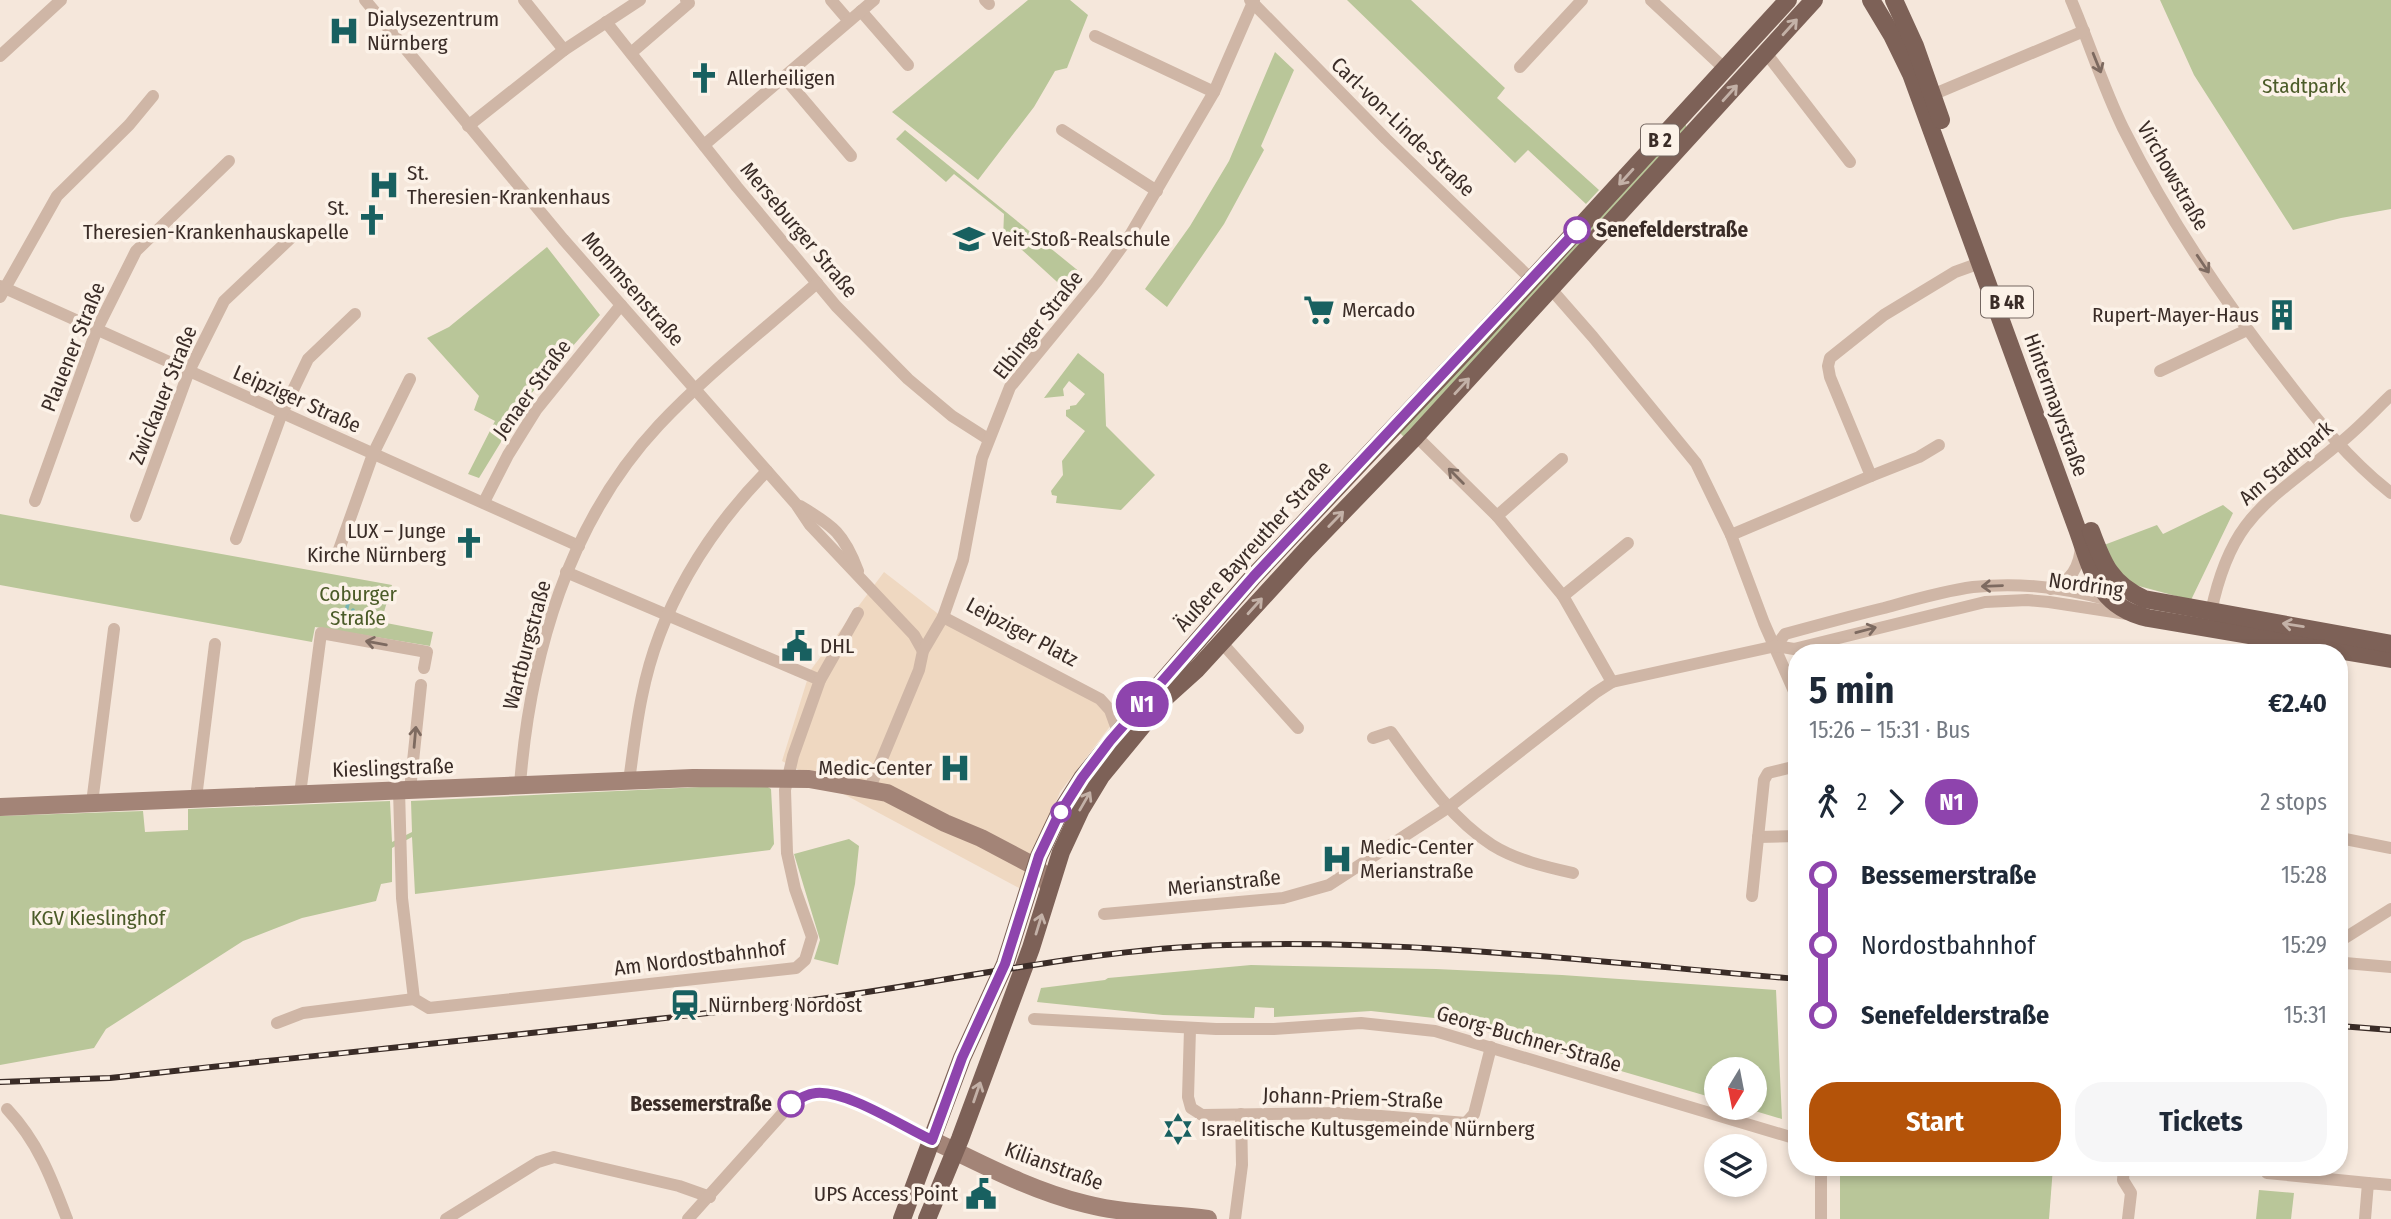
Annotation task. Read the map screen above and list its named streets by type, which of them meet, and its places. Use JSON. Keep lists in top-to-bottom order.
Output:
{
  "streets": {
    "main road": [
      "B 2",
      "B 4R",
      "Hintermayrstraße",
      "Äußere Bayreuther Straße",
      "Nordring"
    ],
    "street": [
      "Carl-von-Linde-Straße",
      "Virchowstraße",
      "Merseburger Straße",
      "Mommsenstraße",
      "Elbinger Straße",
      "Plauener Straße",
      "Jenaer Straße",
      "Zwickauer Straße",
      "Leipziger Straße",
      "Am Stadtpark",
      "Leipziger Platz",
      "Wartburgstraße",
      "Kieslingstraße",
      "Merianstraße",
      "Am Nordostbahnhof",
      "Georg-Buchner-Straße",
      "Johann-Priem-Straße",
      "Kilianstraße"
    ]
  },
  "crossings": [
    ["Carl-von-Linde-Straße", "Elbinger Straße"],
    ["Carl-von-Linde-Straße", "Äußere Bayreuther Straße"],
    ["Virchowstraße", "Am Stadtpark"],
    ["Merseburger Straße", "Elbinger Straße"],
    ["Merseburger Straße", "Wartburgstraße"],
    ["Mommsenstraße", "Jenaer Straße"],
    ["Mommsenstraße", "Leipziger Platz"],
    ["Mommsenstraße", "Wartburgstraße"],
    ["Elbinger Straße", "Leipziger Platz"],
    ["Plauener Straße", "Leipziger Straße"],
    ["Jenaer Straße", "Leipziger Straße"],
    ["Zwickauer Straße", "Leipziger Straße"],
    ["Leipziger Straße", "Wartburgstraße"],
    ["Hintermayrstraße", "Nordring"],
    ["Am Stadtpark", "Nordring"],
    ["Äußere Bayreuther Straße", "Leipziger Platz"],
    ["Äußere Bayreuther Straße", "Kilianstraße"],
    ["Nordring", "Merianstraße"],
    ["Wartburgstraße", "Kieslingstraße"],
    ["Kieslingstraße", "Am Nordostbahnhof"],
    ["Georg-Buchner-Straße", "Johann-Priem-Straße"]
  ],
  "one_way": ["Virchowstraße"],
  "parks": ["Stadtpark", "Coburger Straße", "KGV Kieslinghof"],
  "places": {
    "hospital": [
      "Dialysezentrum Nürnberg",
      "St. Theresien-Krankenhaus",
      "Medic-Center",
      "Medic-Center Merianstraße"
    ],
    "church": ["Allerheiligen", "St. Theresien-Krankenhauskapelle", "LUX – Junge Kirche Nürnberg"],
    "other": ["Senefelderstraße", "Bessemerstraße"],
    "school or university": ["Veit-Stoß-Realschule"],
    "supermarket": ["Mercado"],
    "building": ["Rupert-Mayer-Haus"],
    "public building": ["DHL", "UPS Access Point"],
    "station": ["Nürnberg Nordost"],
    "synagogue": ["Israelitische Kultusgemeinde Nürnberg"]
  },
  "lines": ["bus line N1"],
  "north": "bottom",
  "page": {
    "on_map": "N1",
    "heading": ["5 min", "15:26 – 15:31 · Bus", "€2.40"],
    "legs": ["2", "N1", "2 stops"],
    "list": [
      {
        "name": "Bessemerstraße",
        "value": "15:28"
      },
      {
        "name": "Nordostbahnhof",
        "value": "15:29"
      },
      {
        "name": "Senefelderstraße",
        "value": "15:31"
      }
    ],
    "buttons": ["Start", "Tickets"]
  }
}
